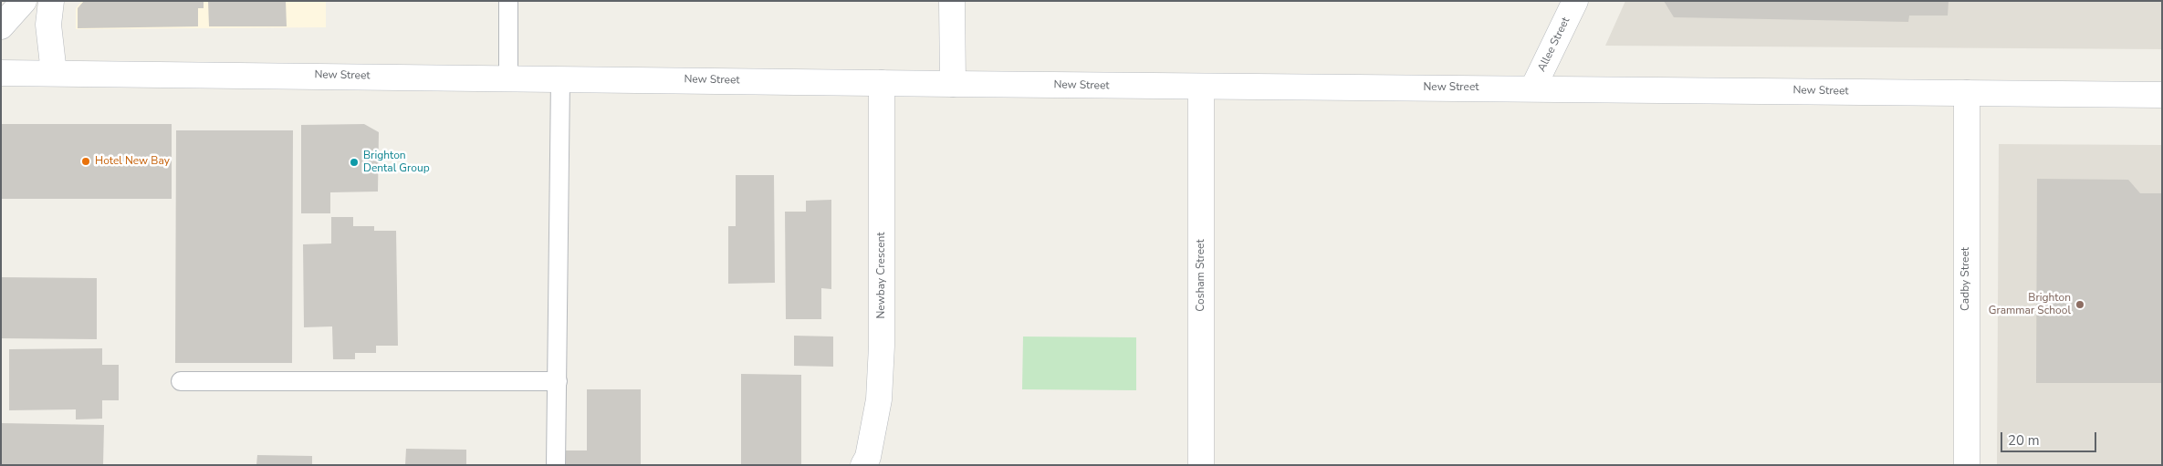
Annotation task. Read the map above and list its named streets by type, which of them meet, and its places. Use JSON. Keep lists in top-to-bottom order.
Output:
{
  "streets": {
    "main road": [
      "Allee Street",
      "New Street",
      "Newbay Crescent",
      "Cosham Street",
      "Cadby Street"
    ]
  },
  "crossings": [
    ["Allee Street", "New Street"],
    ["New Street", "Newbay Crescent"],
    ["New Street", "Cosham Street"],
    ["New Street", "Cadby Street"]
  ],
  "places": ["Hotel New Bay", "Brighton Dental Group", "Brighton Grammar School"],
  "scale_bar": "20 m"
}
